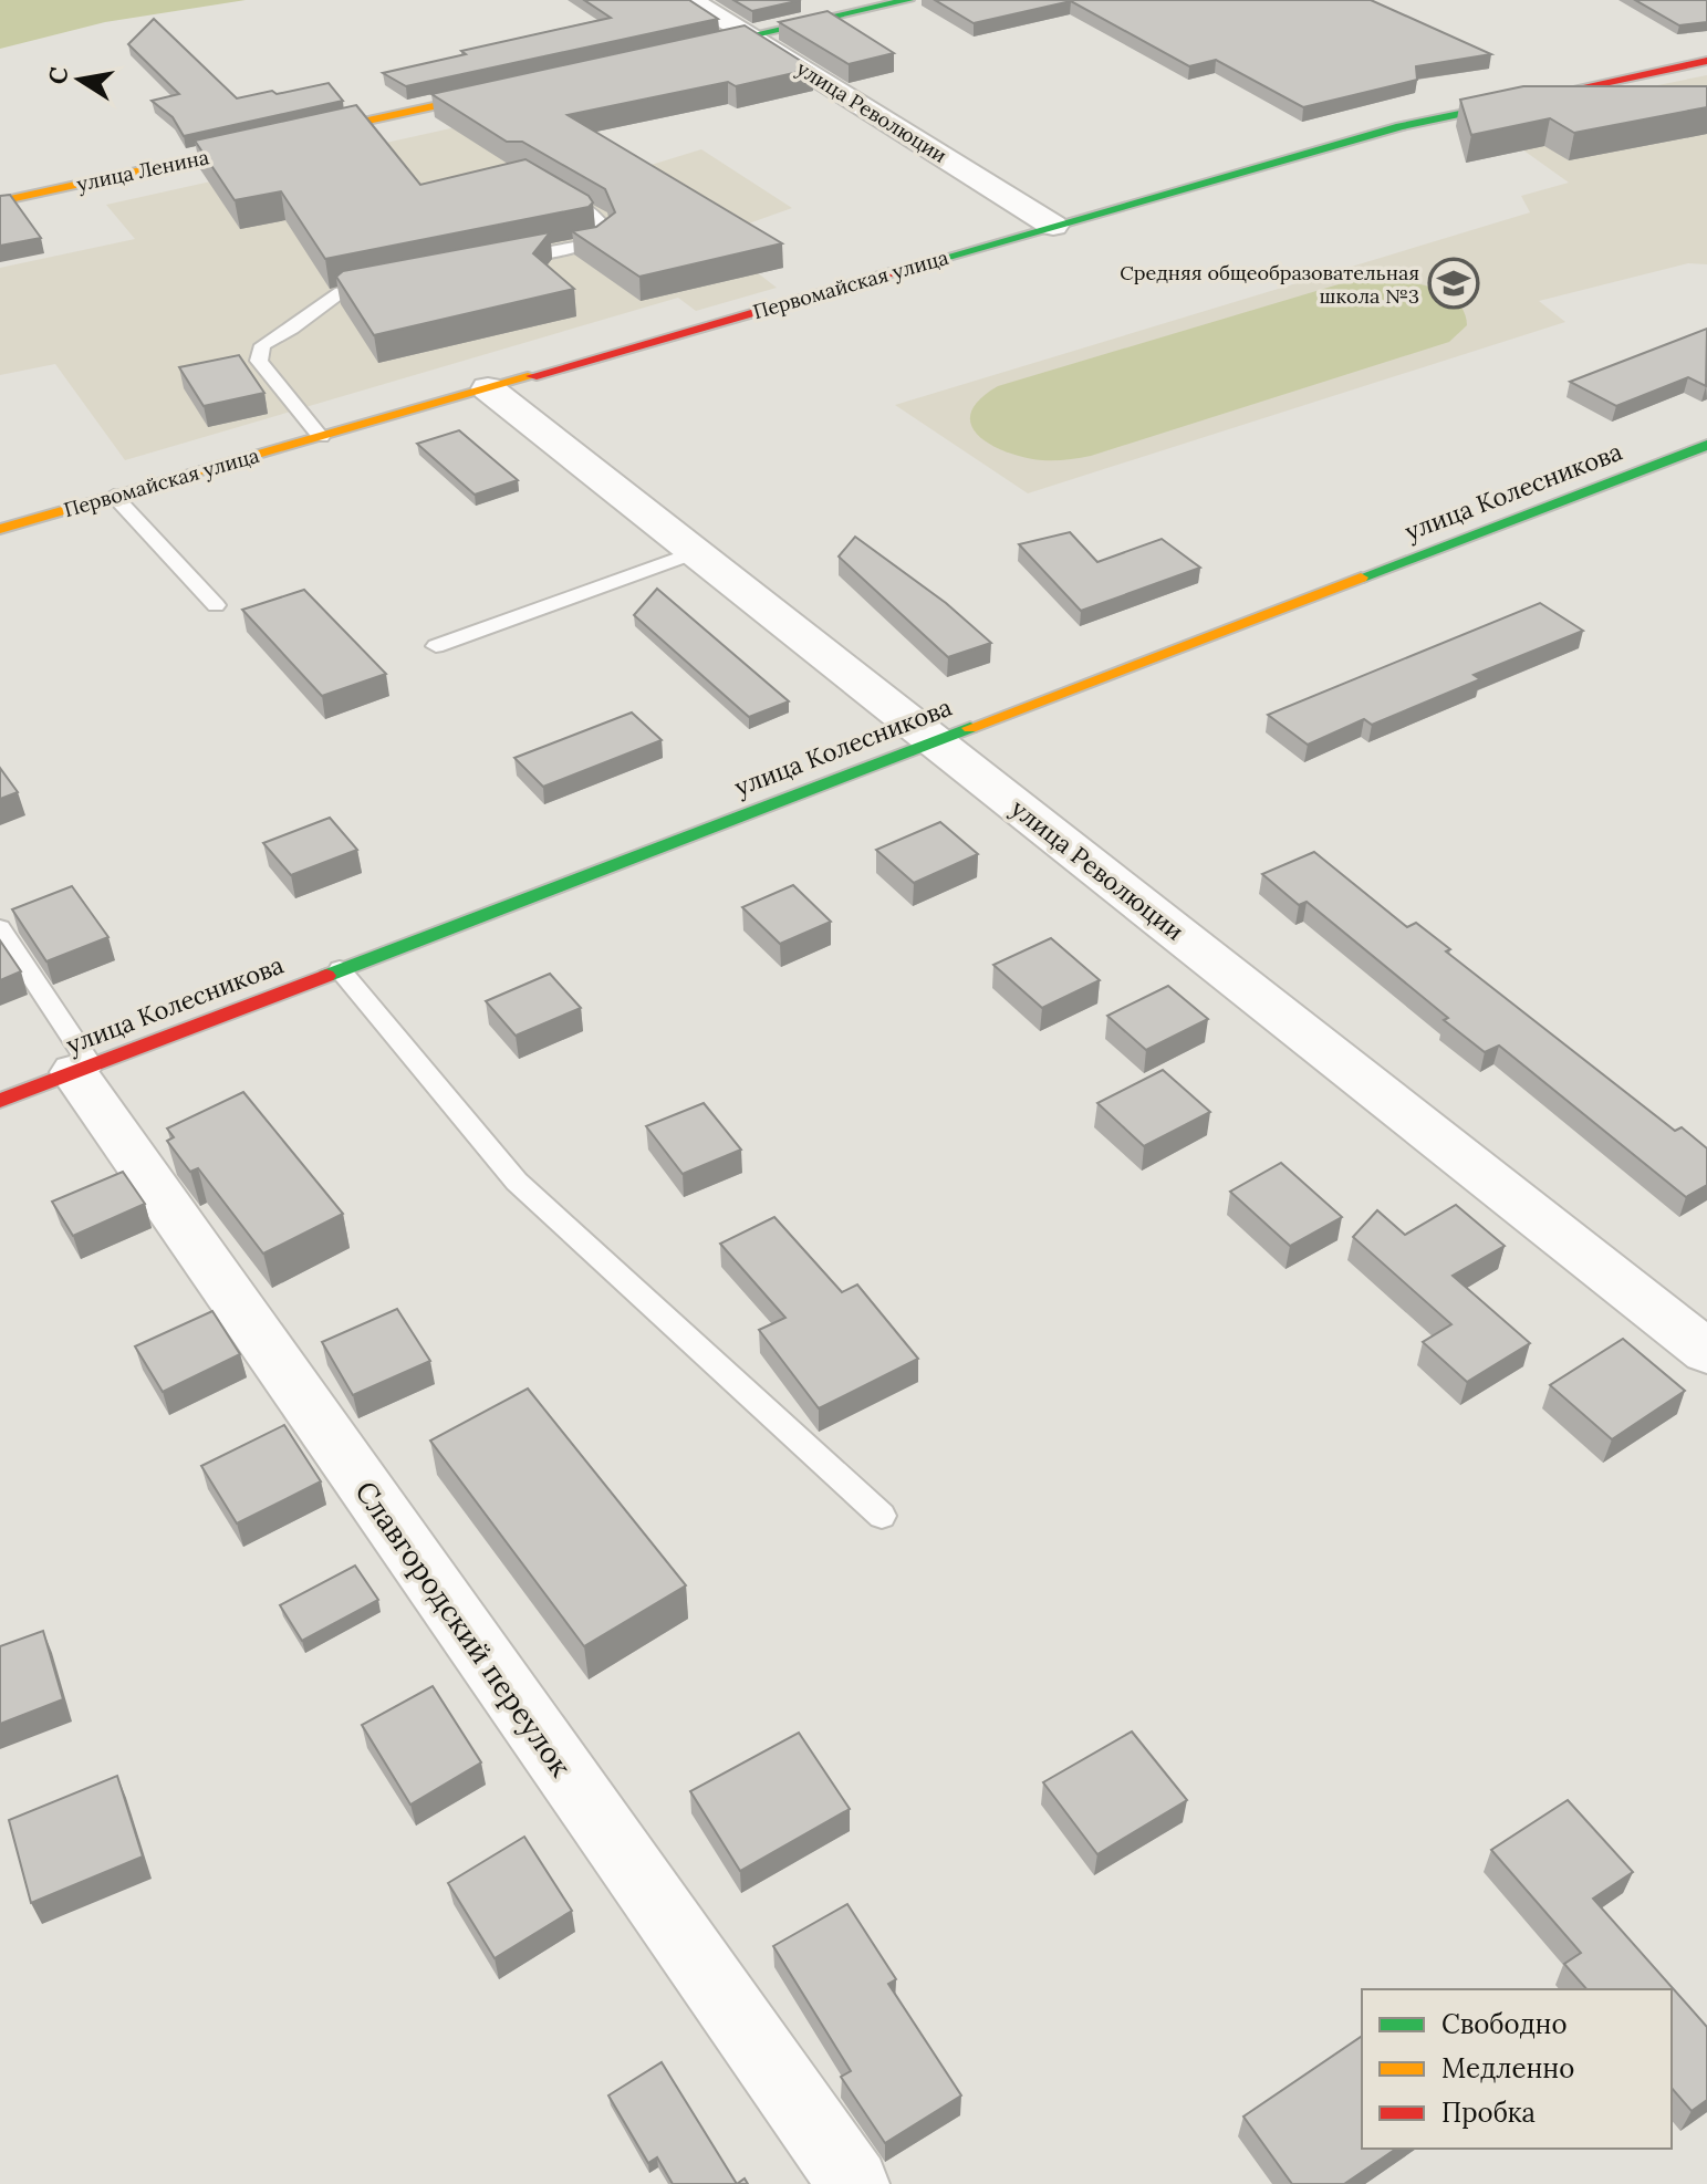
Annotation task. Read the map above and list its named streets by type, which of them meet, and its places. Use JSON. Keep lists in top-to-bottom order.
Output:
{
  "streets": {
    "street": [
      "улица Революции",
      "улица Ленина",
      "Первомайская улица",
      "улица Колесникова",
      "Славгородский переулок"
    ]
  },
  "crossings": [
    ["улица Революции", "Первомайская улица"],
    ["улица Революции", "улица Колесникова"],
    ["улица Колесникова", "Славгородский переулок"]
  ],
  "places": {
    "school or university": ["Средняя общеобразовательная школа №3"]
  },
  "legend": ["Свободно", "Медленно", "Пробка"],
  "north": "left"
}
